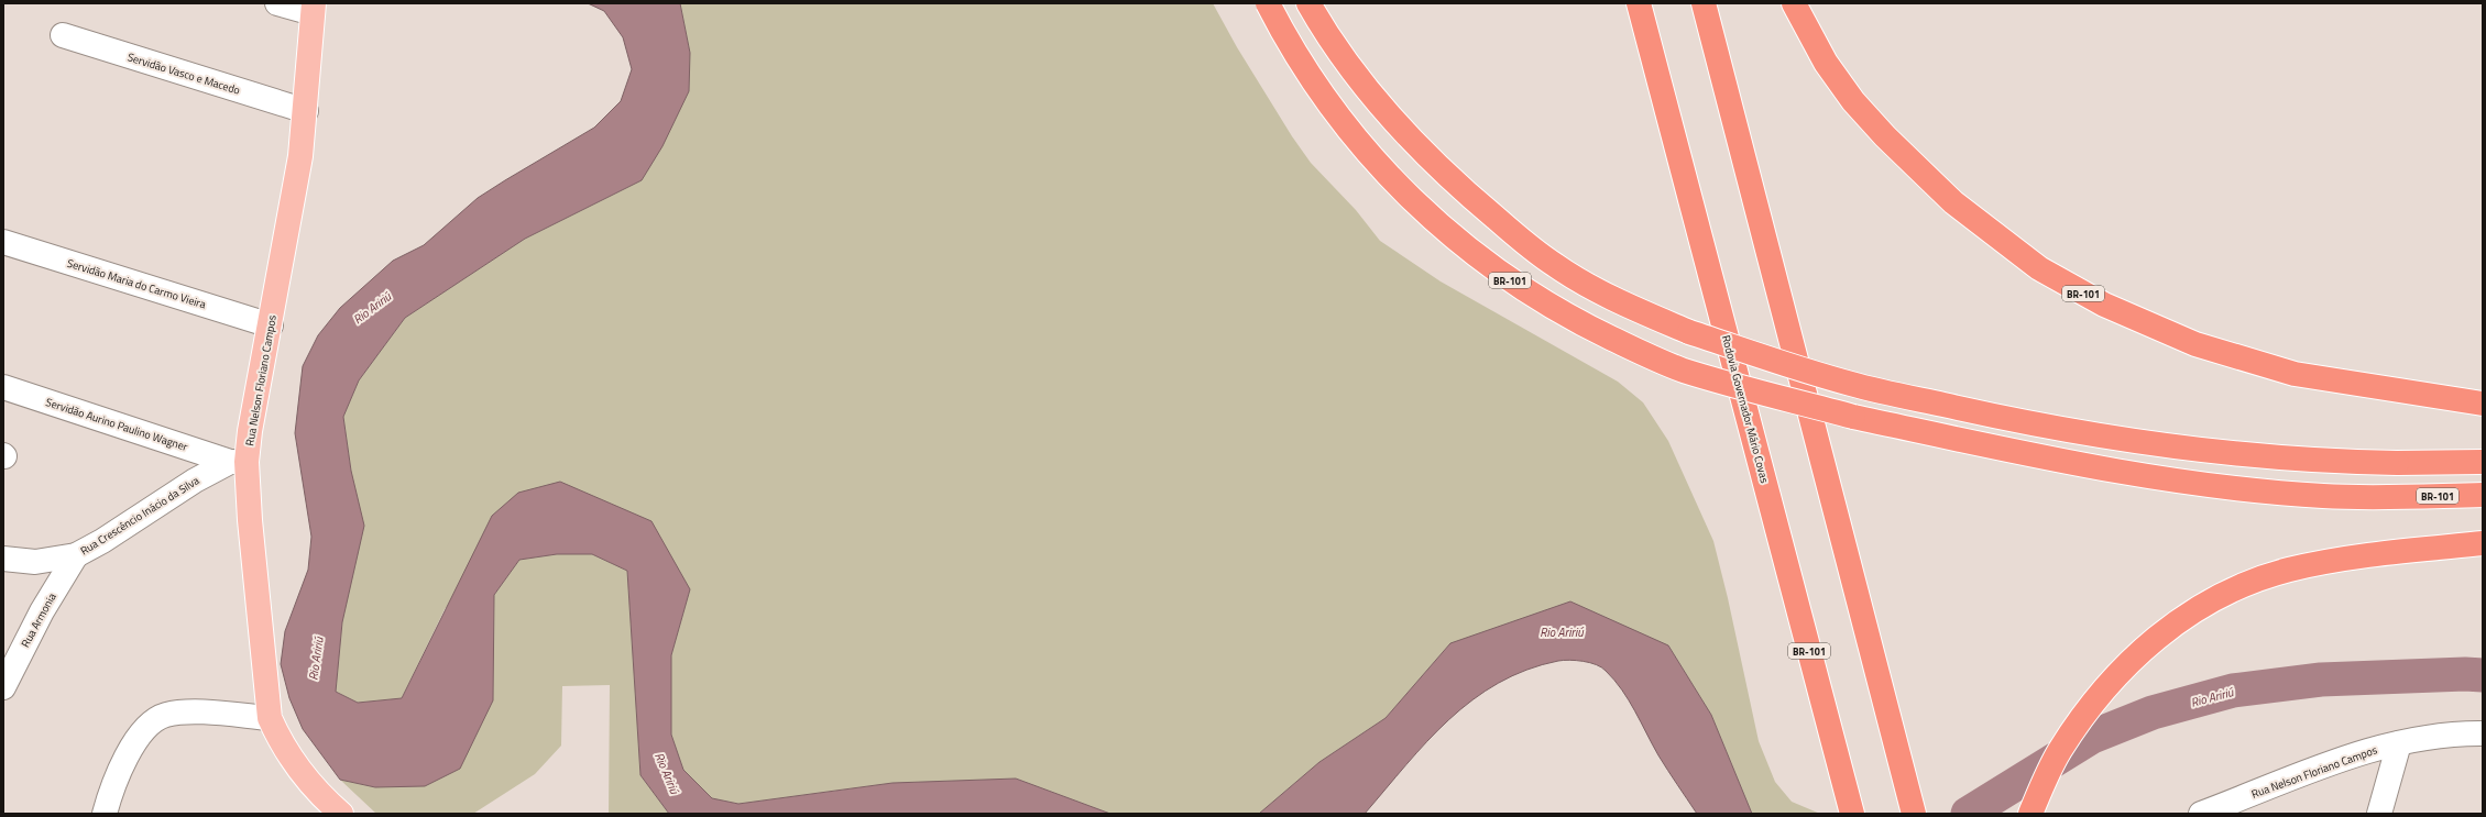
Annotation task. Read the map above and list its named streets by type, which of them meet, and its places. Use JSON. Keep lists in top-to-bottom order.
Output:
{
  "streets": {
    "highway": ["BR-101", "Rodovia Governador Mário Covas"],
    "main road": ["Rua Nelson Floriano Campos"],
    "street": [
      "Servidão Vasco e Macedo",
      "Servidão Maria do Carmo Vieira",
      "Servidão Aurino Paulino Wagner",
      "Rua Crescêncio Inácio da Silva",
      "Rua Armonia"
    ]
  },
  "crossings": [
    ["Servidão Vasco e Macedo", "Rua Nelson Floriano Campos"],
    ["Servidão Maria do Carmo Vieira", "Rua Nelson Floriano Campos"],
    ["Rua Nelson Floriano Campos", "Servidão Aurino Paulino Wagner"],
    ["Rua Nelson Floriano Campos", "Rua Crescêncio Inácio da Silva"],
    ["Servidão Aurino Paulino Wagner", "Rua Crescêncio Inácio da Silva"],
    ["Rua Crescêncio Inácio da Silva", "Rua Armonia"]
  ],
  "water": ["Rio Aririú"]
}
